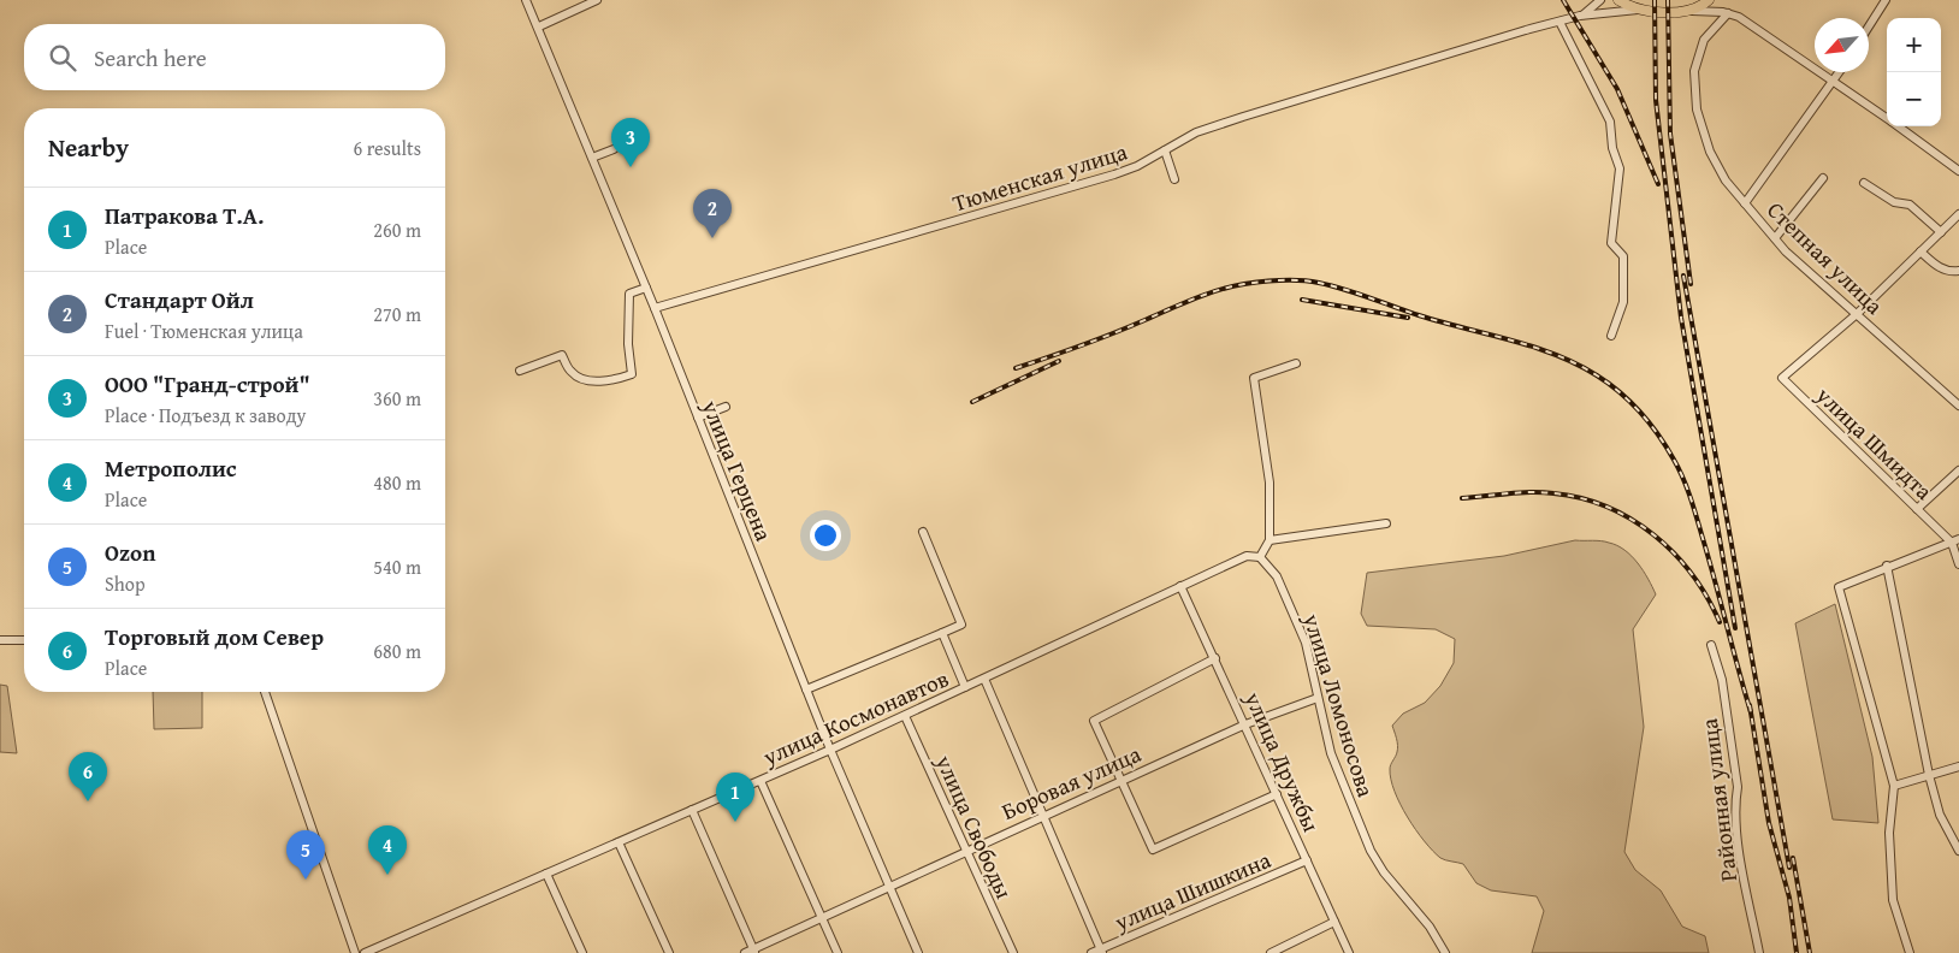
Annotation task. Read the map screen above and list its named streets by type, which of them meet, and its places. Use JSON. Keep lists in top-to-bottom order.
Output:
{
  "streets": {
    "street": [
      "Тюменская улица",
      "Степная улица",
      "улица Шмидта",
      "улица Герцена",
      "улица Ломоносова",
      "улица Космонавтов",
      "улица Дружбы",
      "Боровая улица",
      "Районная улица",
      "улица Свободы",
      "улица Шишкина"
    ]
  },
  "crossings": [
    ["Тюменская улица", "улица Герцена"],
    ["Степная улица", "улица Шмидта"],
    ["улица Герцена", "улица Космонавтов"],
    ["улица Герцена", "Боровая улица"],
    ["улица Ломоносова", "улица Космонавтов"],
    ["улица Ломоносова", "Боровая улица"],
    ["улица Космонавтов", "улица Дружбы"],
    ["улица Космонавтов", "улица Свободы"],
    ["улица Дружбы", "Боровая улица"],
    ["улица Дружбы", "улица Шишкина"],
    ["Боровая улица", "улица Свободы"]
  ],
  "north": "bottom left",
  "page": {
    "map_buttons": ["+", "−"],
    "search": "Search here",
    "heading": ["Nearby", "6 results"],
    "pins": [
      "3",
      "2",
      "6",
      "1",
      "4",
      "5"
    ],
    "list": [
      {
        "mark": "1",
        "name": "Патракова Т.А.",
        "note": "Place",
        "value": "260 m"
      },
      {
        "mark": "2",
        "name": "Стандарт Ойл",
        "note": "Fuel · Тюменская улица",
        "value": "270 m"
      },
      {
        "mark": "3",
        "name": "ООО \"Гранд-строй\"",
        "note": "Place · Подъезд к заводу",
        "value": "360 m"
      },
      {
        "mark": "4",
        "name": "Метрополис",
        "note": "Place",
        "value": "480 m"
      },
      {
        "mark": "5",
        "name": "Ozon",
        "note": "Shop",
        "value": "540 m"
      },
      {
        "mark": "6",
        "name": "Торговый дом Север",
        "note": "Place",
        "value": "680 m"
      }
    ]
  }
}
